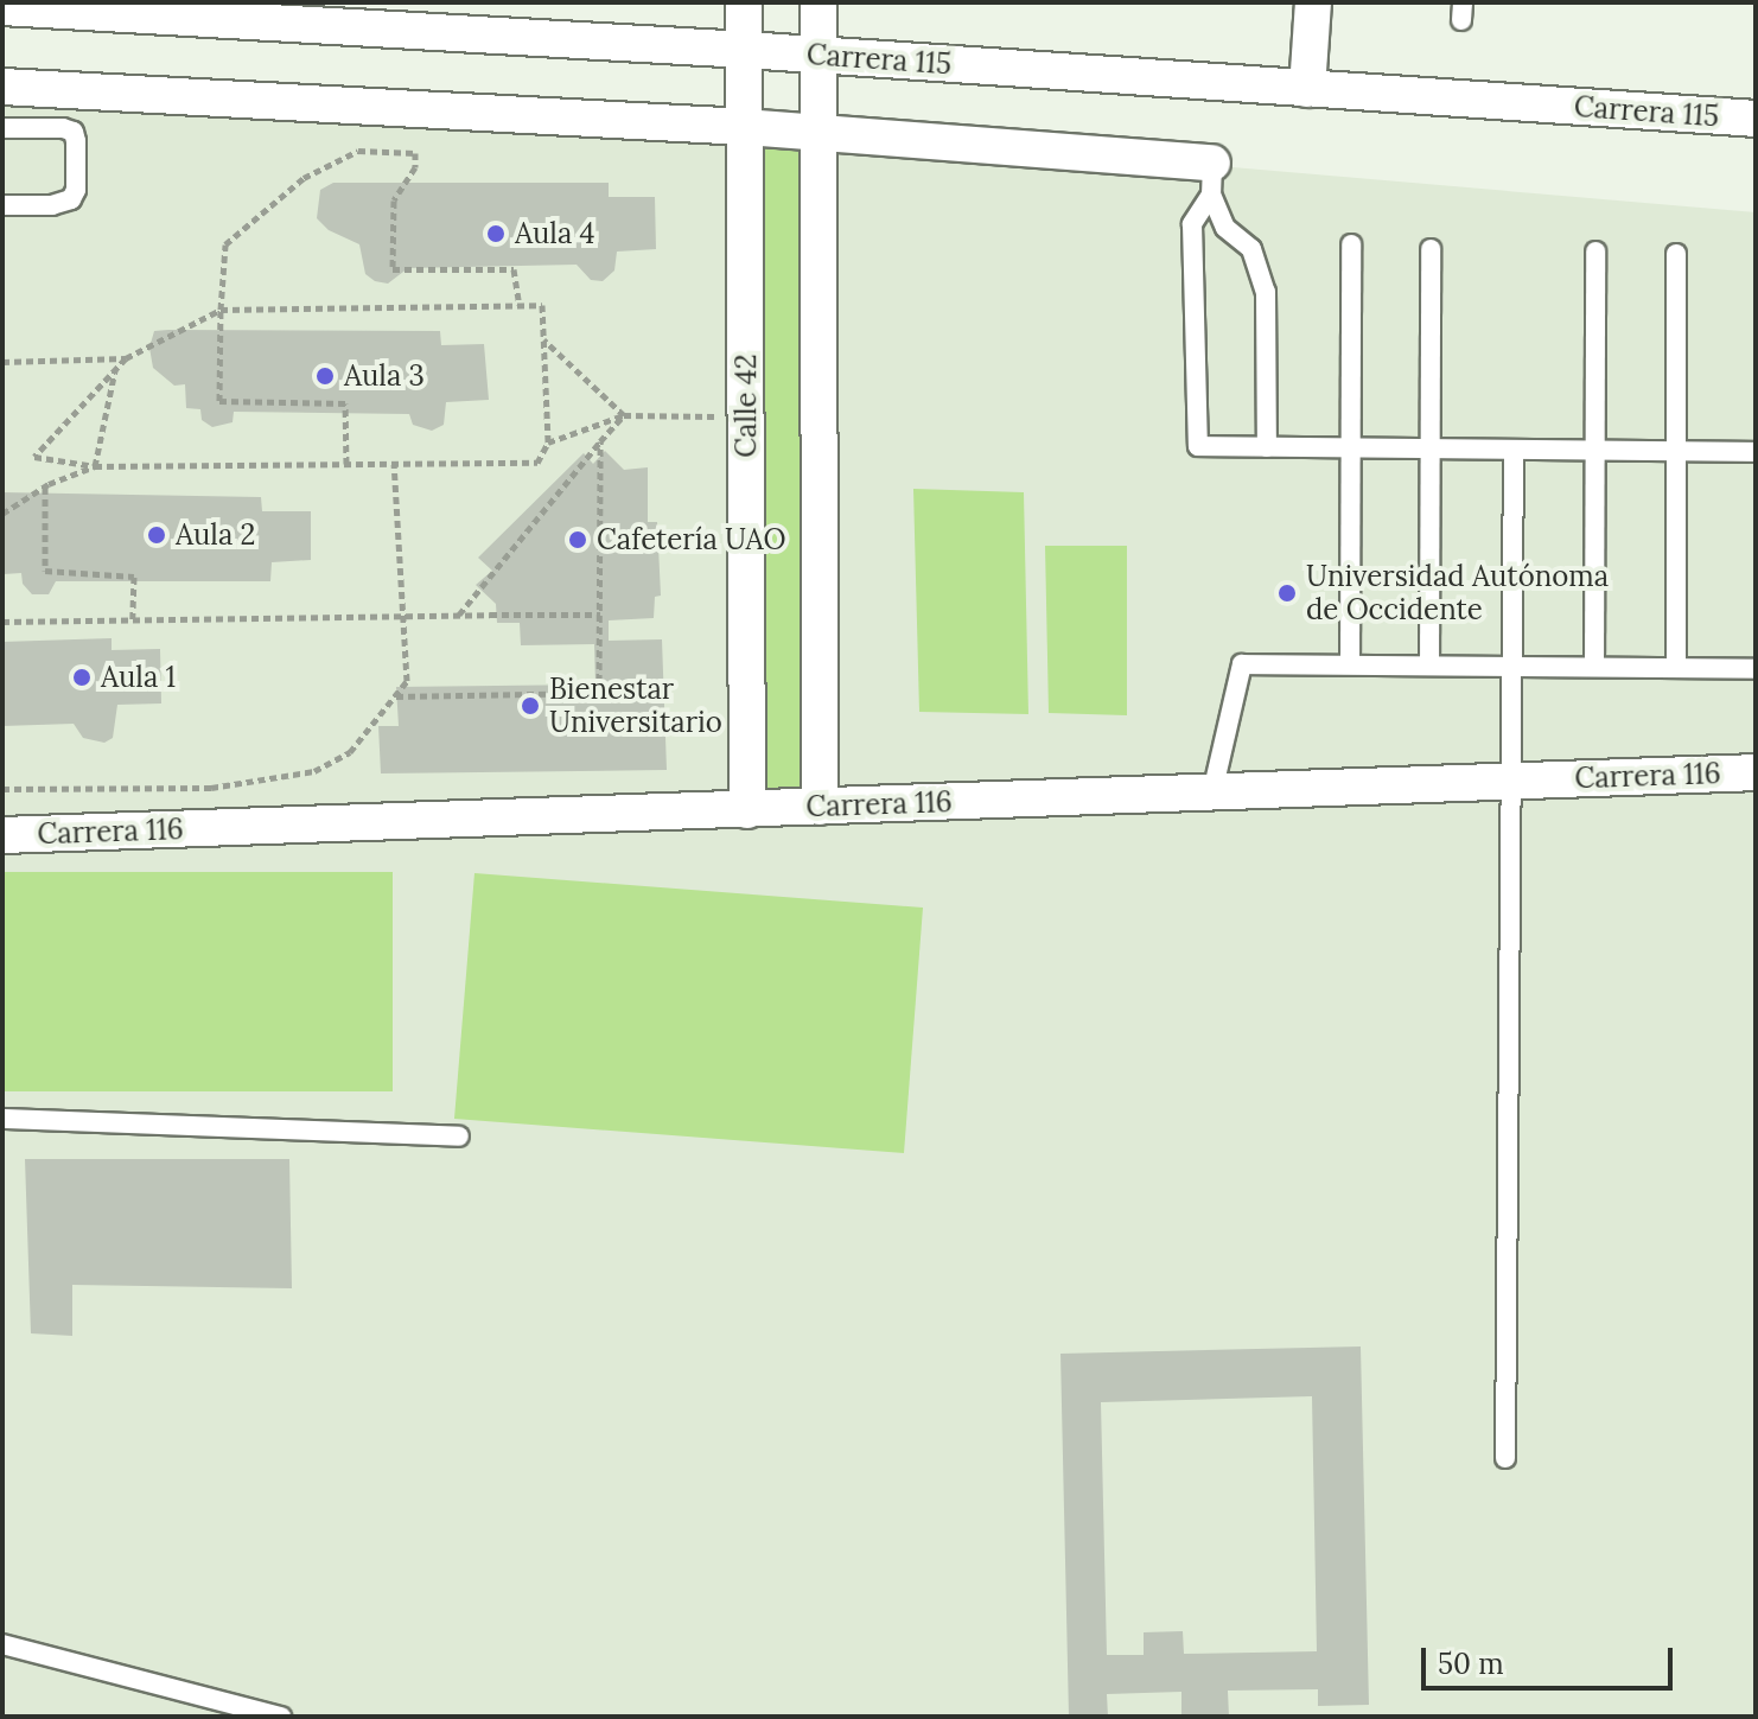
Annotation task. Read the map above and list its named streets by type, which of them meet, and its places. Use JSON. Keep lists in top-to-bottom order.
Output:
{
  "streets": {
    "street": ["Carrera 115", "Calle 42", "Carrera 116"]
  },
  "crossings": [
    ["Carrera 115", "Calle 42"],
    ["Calle 42", "Carrera 116"]
  ],
  "places": [
    "Aula 4",
    "Aula 3",
    "Aula 2",
    "Cafetería UAO",
    "Universidad Autónoma de Occidente",
    "Aula 1",
    "Bienestar Universitario"
  ],
  "scale_bar": "50 m"
}
